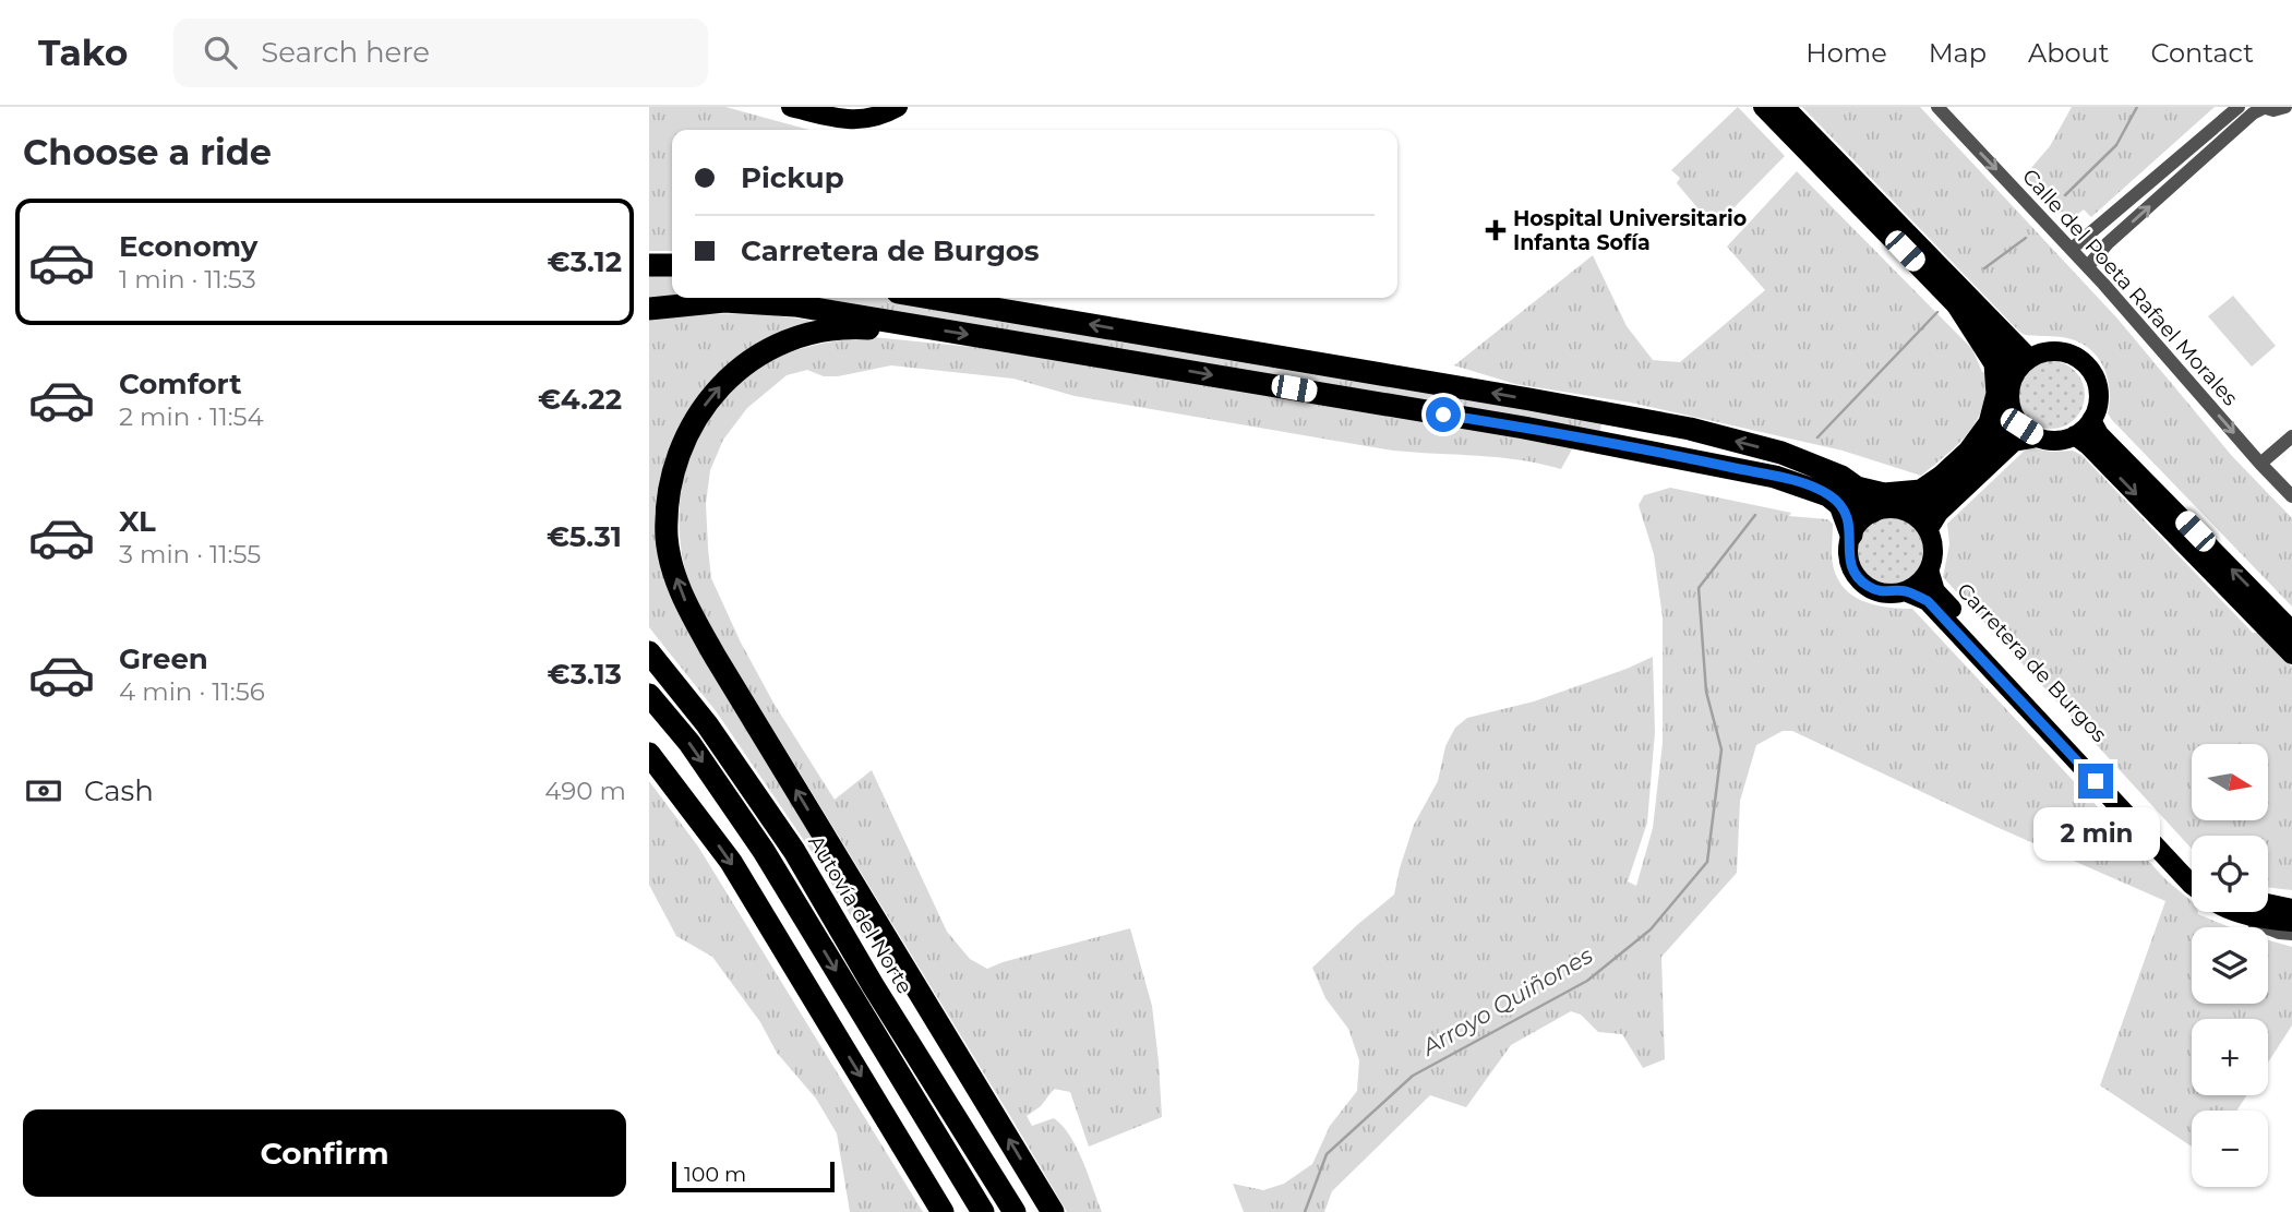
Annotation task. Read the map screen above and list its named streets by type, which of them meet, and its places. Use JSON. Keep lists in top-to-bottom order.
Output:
{
  "streets": {
    "highway": ["Autovía del Norte"],
    "main road": ["Carretera de Burgos"],
    "street": ["Calle del Poeta Rafael Morales"]
  },
  "one_way": ["Calle del Poeta Rafael Morales"],
  "water": ["Arroyo Quiñones"],
  "places": {
    "health": ["Hospital Universitario Infanta Sofía"]
  },
  "scale_bar": "100 m",
  "north": "right",
  "page": {
    "header": "Tako",
    "search": "Search here",
    "nav": [
      "Home",
      "Map",
      "About",
      "Contact"
    ],
    "heading": "Choose a ride",
    "banner": ["Pickup", "Carretera de Burgos"],
    "list": [
      {
        "name": "Economy",
        "note": "1 min · 11:53",
        "value": "€3.12"
      },
      {
        "name": "Comfort",
        "note": "2 min · 11:54",
        "value": "€4.22"
      },
      {
        "name": "XL",
        "note": "3 min · 11:55",
        "value": "€5.31"
      },
      {
        "name": "Green",
        "note": "4 min · 11:56",
        "value": "€3.13"
      }
    ],
    "map_buttons": ["+", "−"],
    "pay": ["Cash", "490 m"],
    "bubble": "2 min",
    "buttons": "Confirm",
    "scale": "100 m"
  }
}
